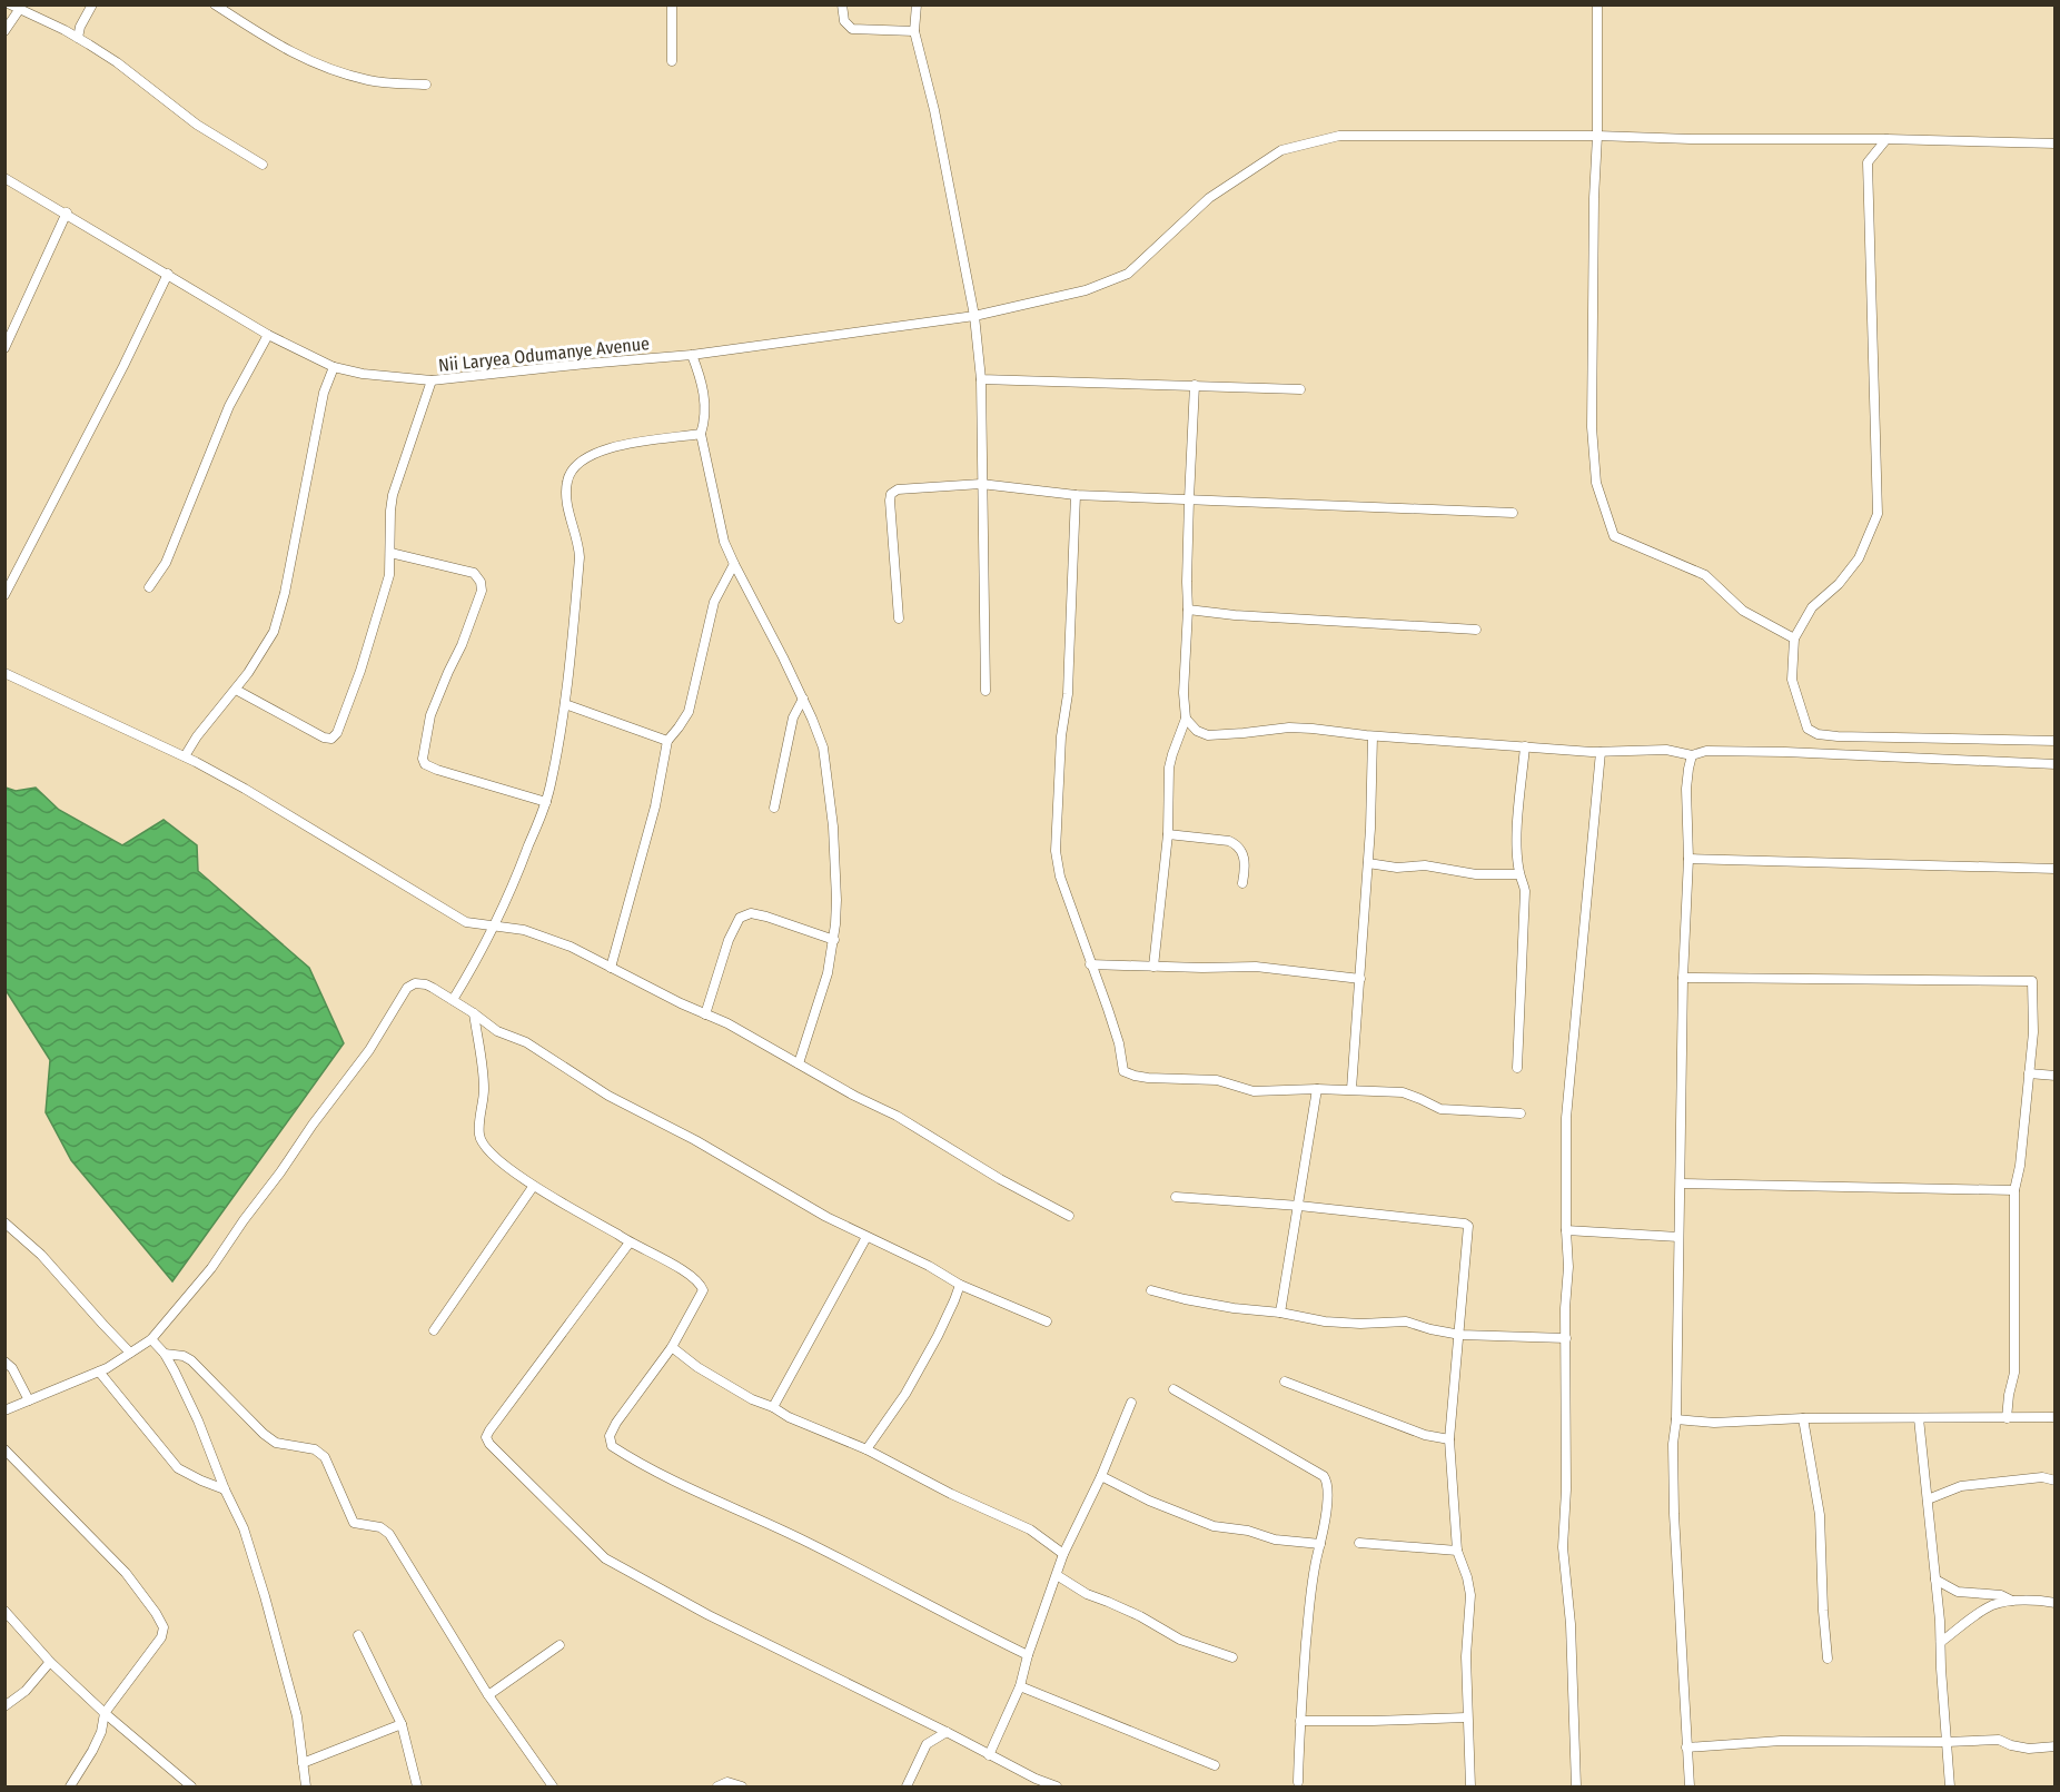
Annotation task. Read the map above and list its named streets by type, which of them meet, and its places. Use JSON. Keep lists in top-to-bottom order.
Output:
{
  "streets": {
    "street": ["Nii Laryea Odumanye Avenue"]
  }
}
